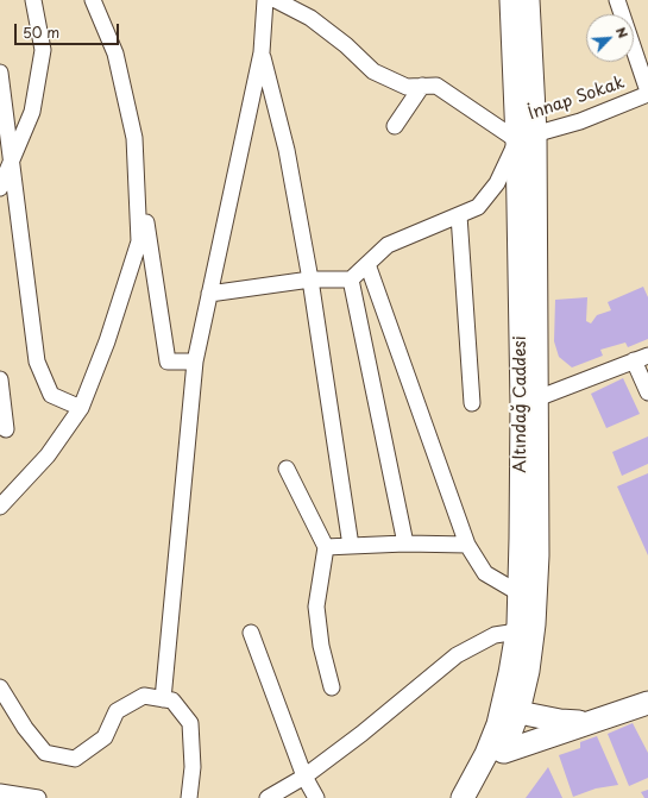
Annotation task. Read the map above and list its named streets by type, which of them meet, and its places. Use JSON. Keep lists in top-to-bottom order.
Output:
{
  "streets": {
    "main road": ["Altındağ Caddesi"],
    "street": ["İnnap Sokak"]
  },
  "crossings": [
    ["İnnap Sokak", "Altındağ Caddesi"]
  ],
  "scale_bar": "50 m",
  "north": "top right"
}
